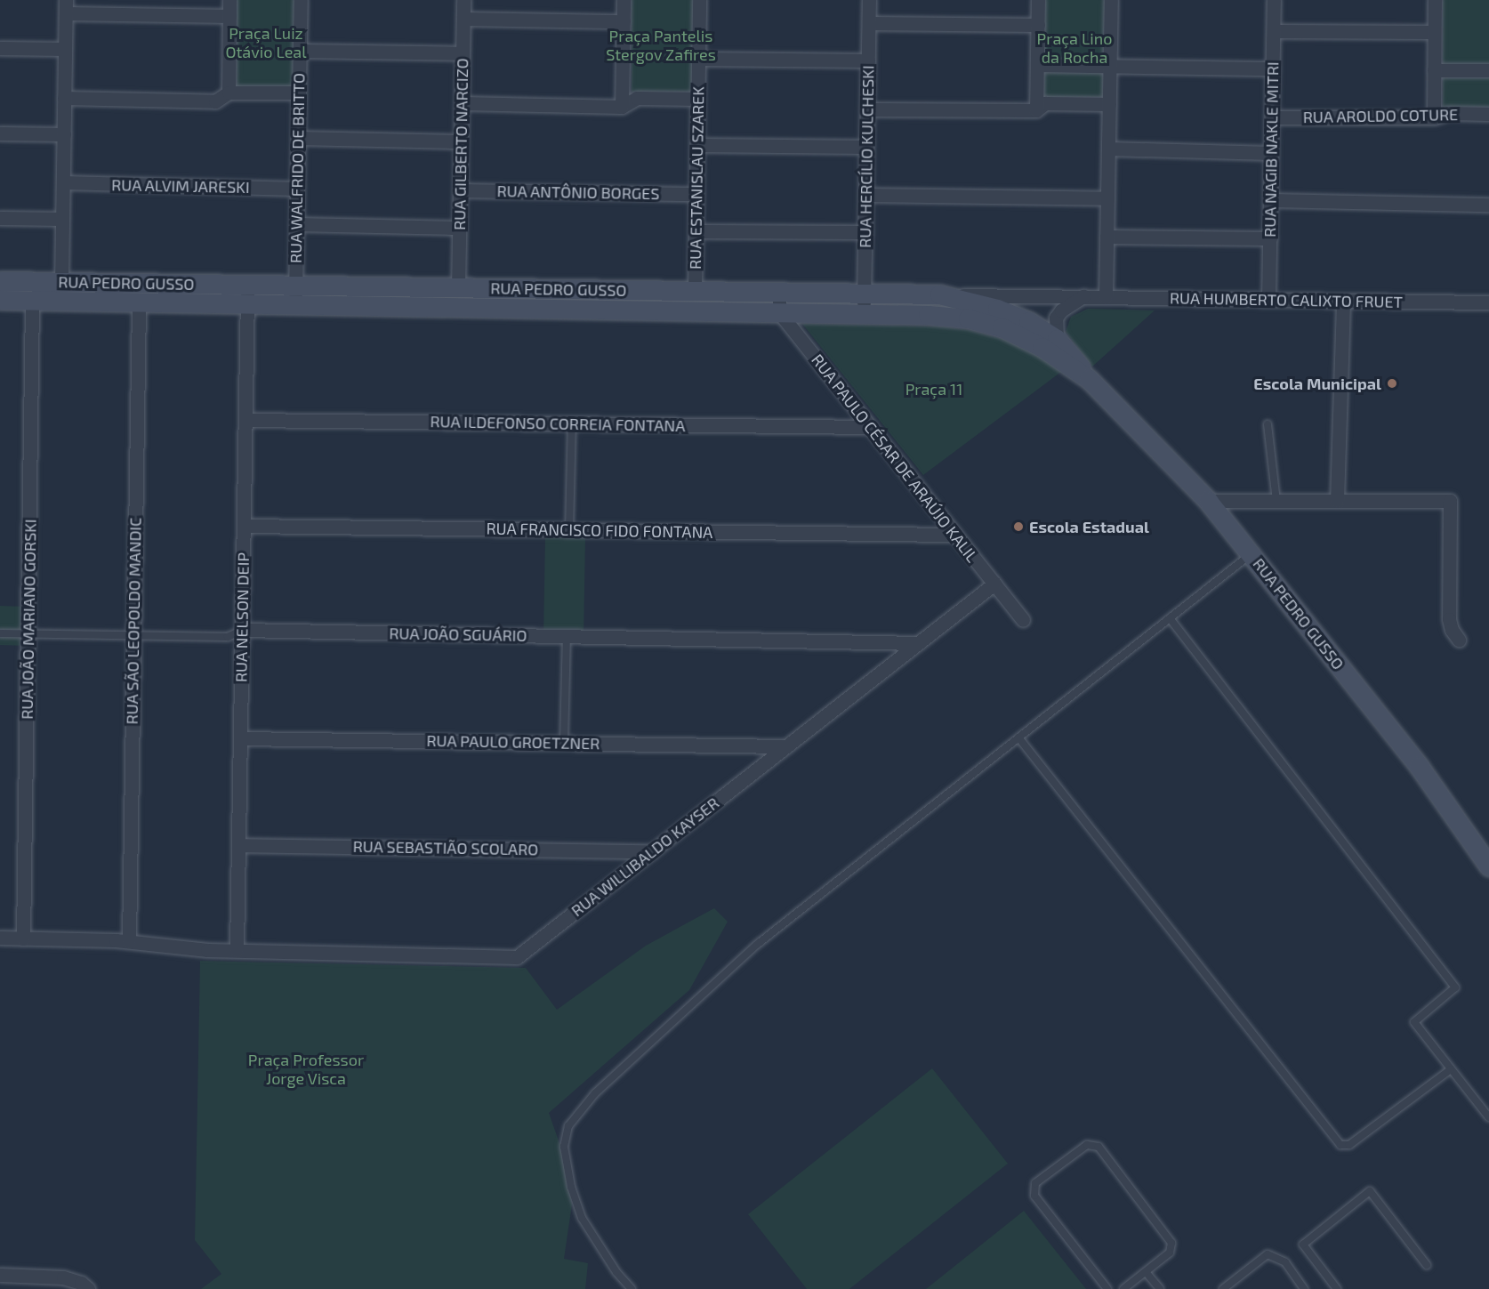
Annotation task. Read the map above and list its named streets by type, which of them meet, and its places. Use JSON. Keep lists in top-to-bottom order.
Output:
{
  "streets": {
    "main road": ["RUA PEDRO GUSSO"],
    "street": [
      "RUA AROLDO COTURE",
      "RUA GILBERTO NARCIZO",
      "RUA NAGIB NAKLE MITRI",
      "RUA HERCÍLIO KULCHESKI",
      "RUA WALFRIDO DE BRITTO",
      "RUA ESTANISLAU SZAREK",
      "RUA ALVIM JARESKI",
      "RUA ANTÔNIO BORGES",
      "RUA HUMBERTO CALIXTO FRUET",
      "RUA ILDEFONSO CORREIA FONTANA",
      "RUA PAULO CÉSAR DE ARAÚJO KALIL",
      "RUA FRANCISCO FIDO FONTANA",
      "RUA NELSON DEIP",
      "RUA JOÃO MARIANO GORSKI",
      "RUA SÃO LEOPOLDO MANDIC",
      "RUA JOÃO SGUÁRIO",
      "RUA PAULO GROETZNER",
      "RUA SEBASTIÃO SCOLARO",
      "RUA WILLIBALDO KAYSER"
    ]
  },
  "crossings": [
    ["RUA AROLDO COTURE", "RUA NAGIB NAKLE MITRI"],
    ["RUA GILBERTO NARCIZO", "RUA ANTÔNIO BORGES"],
    ["RUA GILBERTO NARCIZO", "RUA PEDRO GUSSO"],
    ["RUA NAGIB NAKLE MITRI", "RUA HUMBERTO CALIXTO FRUET"],
    ["RUA HERCÍLIO KULCHESKI", "RUA PEDRO GUSSO"],
    ["RUA WALFRIDO DE BRITTO", "RUA ALVIM JARESKI"],
    ["RUA WALFRIDO DE BRITTO", "RUA PEDRO GUSSO"],
    ["RUA ESTANISLAU SZAREK", "RUA ANTÔNIO BORGES"],
    ["RUA ESTANISLAU SZAREK", "RUA PEDRO GUSSO"],
    ["RUA PEDRO GUSSO", "RUA HUMBERTO CALIXTO FRUET"],
    ["RUA PEDRO GUSSO", "RUA PAULO CÉSAR DE ARAÚJO KALIL"],
    ["RUA PEDRO GUSSO", "RUA NELSON DEIP"],
    ["RUA PEDRO GUSSO", "RUA JOÃO MARIANO GORSKI"],
    ["RUA PEDRO GUSSO", "RUA SÃO LEOPOLDO MANDIC"],
    ["RUA ILDEFONSO CORREIA FONTANA", "RUA PAULO CÉSAR DE ARAÚJO KALIL"],
    ["RUA ILDEFONSO CORREIA FONTANA", "RUA NELSON DEIP"],
    ["RUA PAULO CÉSAR DE ARAÚJO KALIL", "RUA FRANCISCO FIDO FONTANA"],
    ["RUA PAULO CÉSAR DE ARAÚJO KALIL", "RUA WILLIBALDO KAYSER"],
    ["RUA FRANCISCO FIDO FONTANA", "RUA NELSON DEIP"],
    ["RUA NELSON DEIP", "RUA JOÃO SGUÁRIO"],
    ["RUA NELSON DEIP", "RUA PAULO GROETZNER"],
    ["RUA NELSON DEIP", "RUA SEBASTIÃO SCOLARO"],
    ["RUA NELSON DEIP", "RUA WILLIBALDO KAYSER"],
    ["RUA JOÃO MARIANO GORSKI", "RUA JOÃO SGUÁRIO"],
    ["RUA JOÃO MARIANO GORSKI", "RUA WILLIBALDO KAYSER"],
    ["RUA SÃO LEOPOLDO MANDIC", "RUA JOÃO SGUÁRIO"],
    ["RUA SÃO LEOPOLDO MANDIC", "RUA WILLIBALDO KAYSER"],
    ["RUA JOÃO SGUÁRIO", "RUA WILLIBALDO KAYSER"],
    ["RUA PAULO GROETZNER", "RUA WILLIBALDO KAYSER"],
    ["RUA SEBASTIÃO SCOLARO", "RUA WILLIBALDO KAYSER"]
  ],
  "parks": [
    "Praça Luiz Otávio Leal",
    "Praça Pantelis Stergov Zafires",
    "Praça Lino da Rocha",
    "Praça 11",
    "Praça Professor Jorge Visca"
  ],
  "places": ["Escola Municipal", "Escola Estadual"]
}
